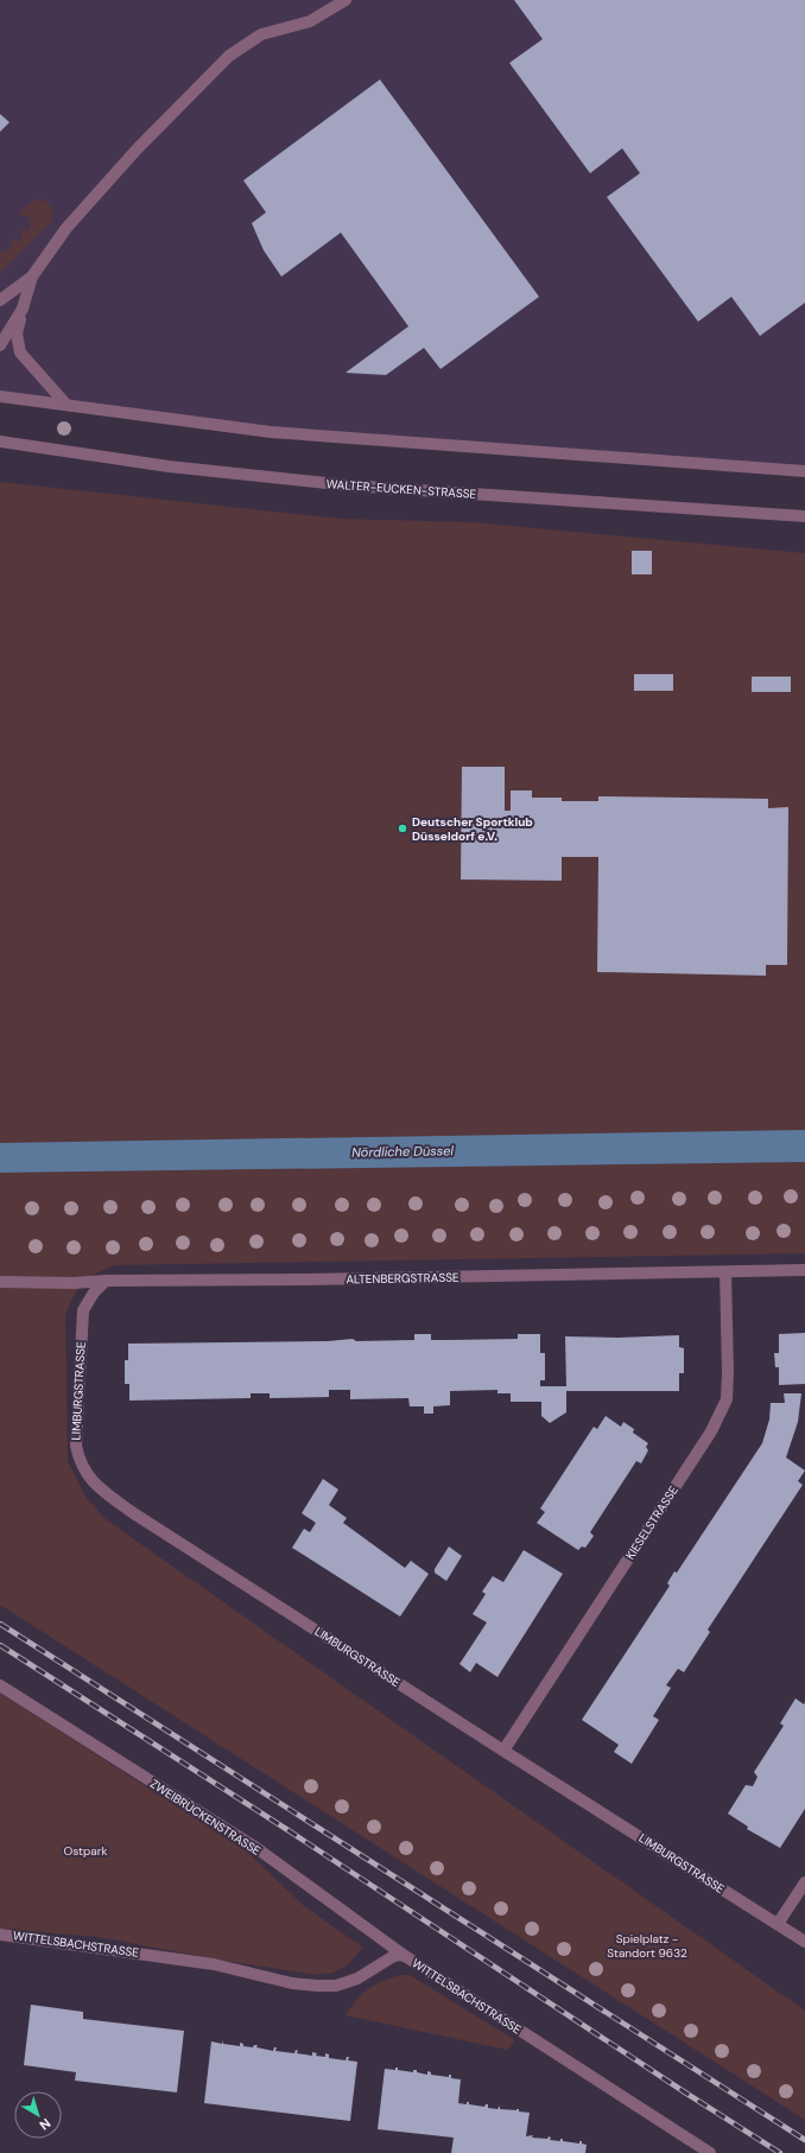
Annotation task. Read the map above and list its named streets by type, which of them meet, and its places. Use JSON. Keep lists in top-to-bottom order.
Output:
{
  "streets": {
    "street": [
      "WALTER-EUCKEN-STRASSE",
      "ALTENBERGSTRASSE",
      "LIMBURGSTRASSE",
      "KIESELSTRASSE",
      "ZWEIBRÜCKENSTRASSE",
      "WITTELSBACHSTRASSE"
    ]
  },
  "crossings": [
    ["ALTENBERGSTRASSE", "LIMBURGSTRASSE"],
    ["ALTENBERGSTRASSE", "KIESELSTRASSE"],
    ["LIMBURGSTRASSE", "KIESELSTRASSE"],
    ["ZWEIBRÜCKENSTRASSE", "WITTELSBACHSTRASSE"]
  ],
  "water": ["Nördliche Düssel"],
  "parks": ["Ostpark", "Spielplatz - Standort 9632"],
  "places": ["Deutscher Sportklub Düsseldorf e.V."],
  "north": "bottom right"
}
